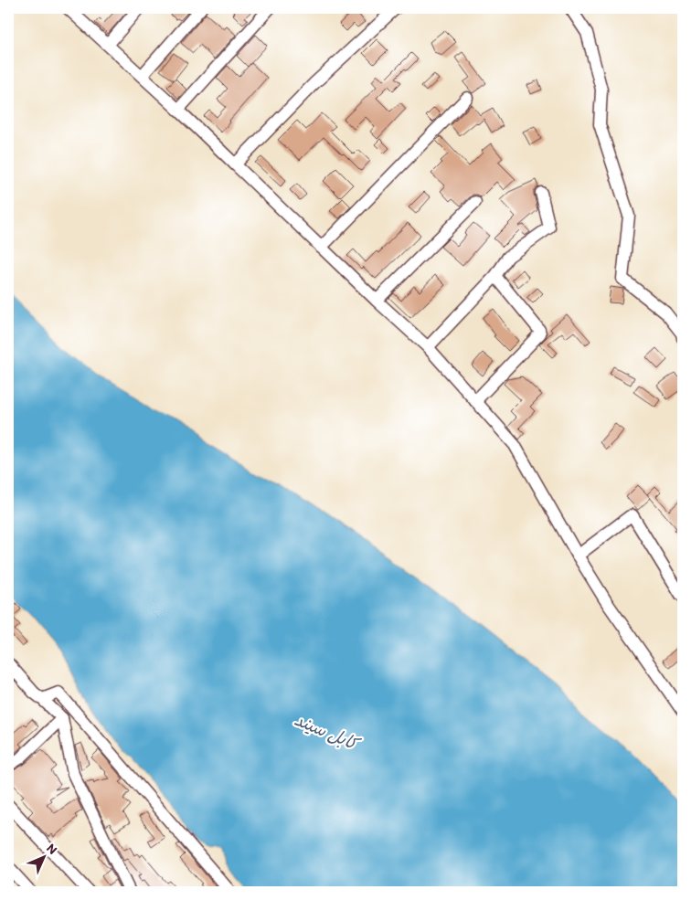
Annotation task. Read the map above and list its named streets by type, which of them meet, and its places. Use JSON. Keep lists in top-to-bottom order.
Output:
{
  "water": ["کابل سيند"],
  "north": "top right"
}
